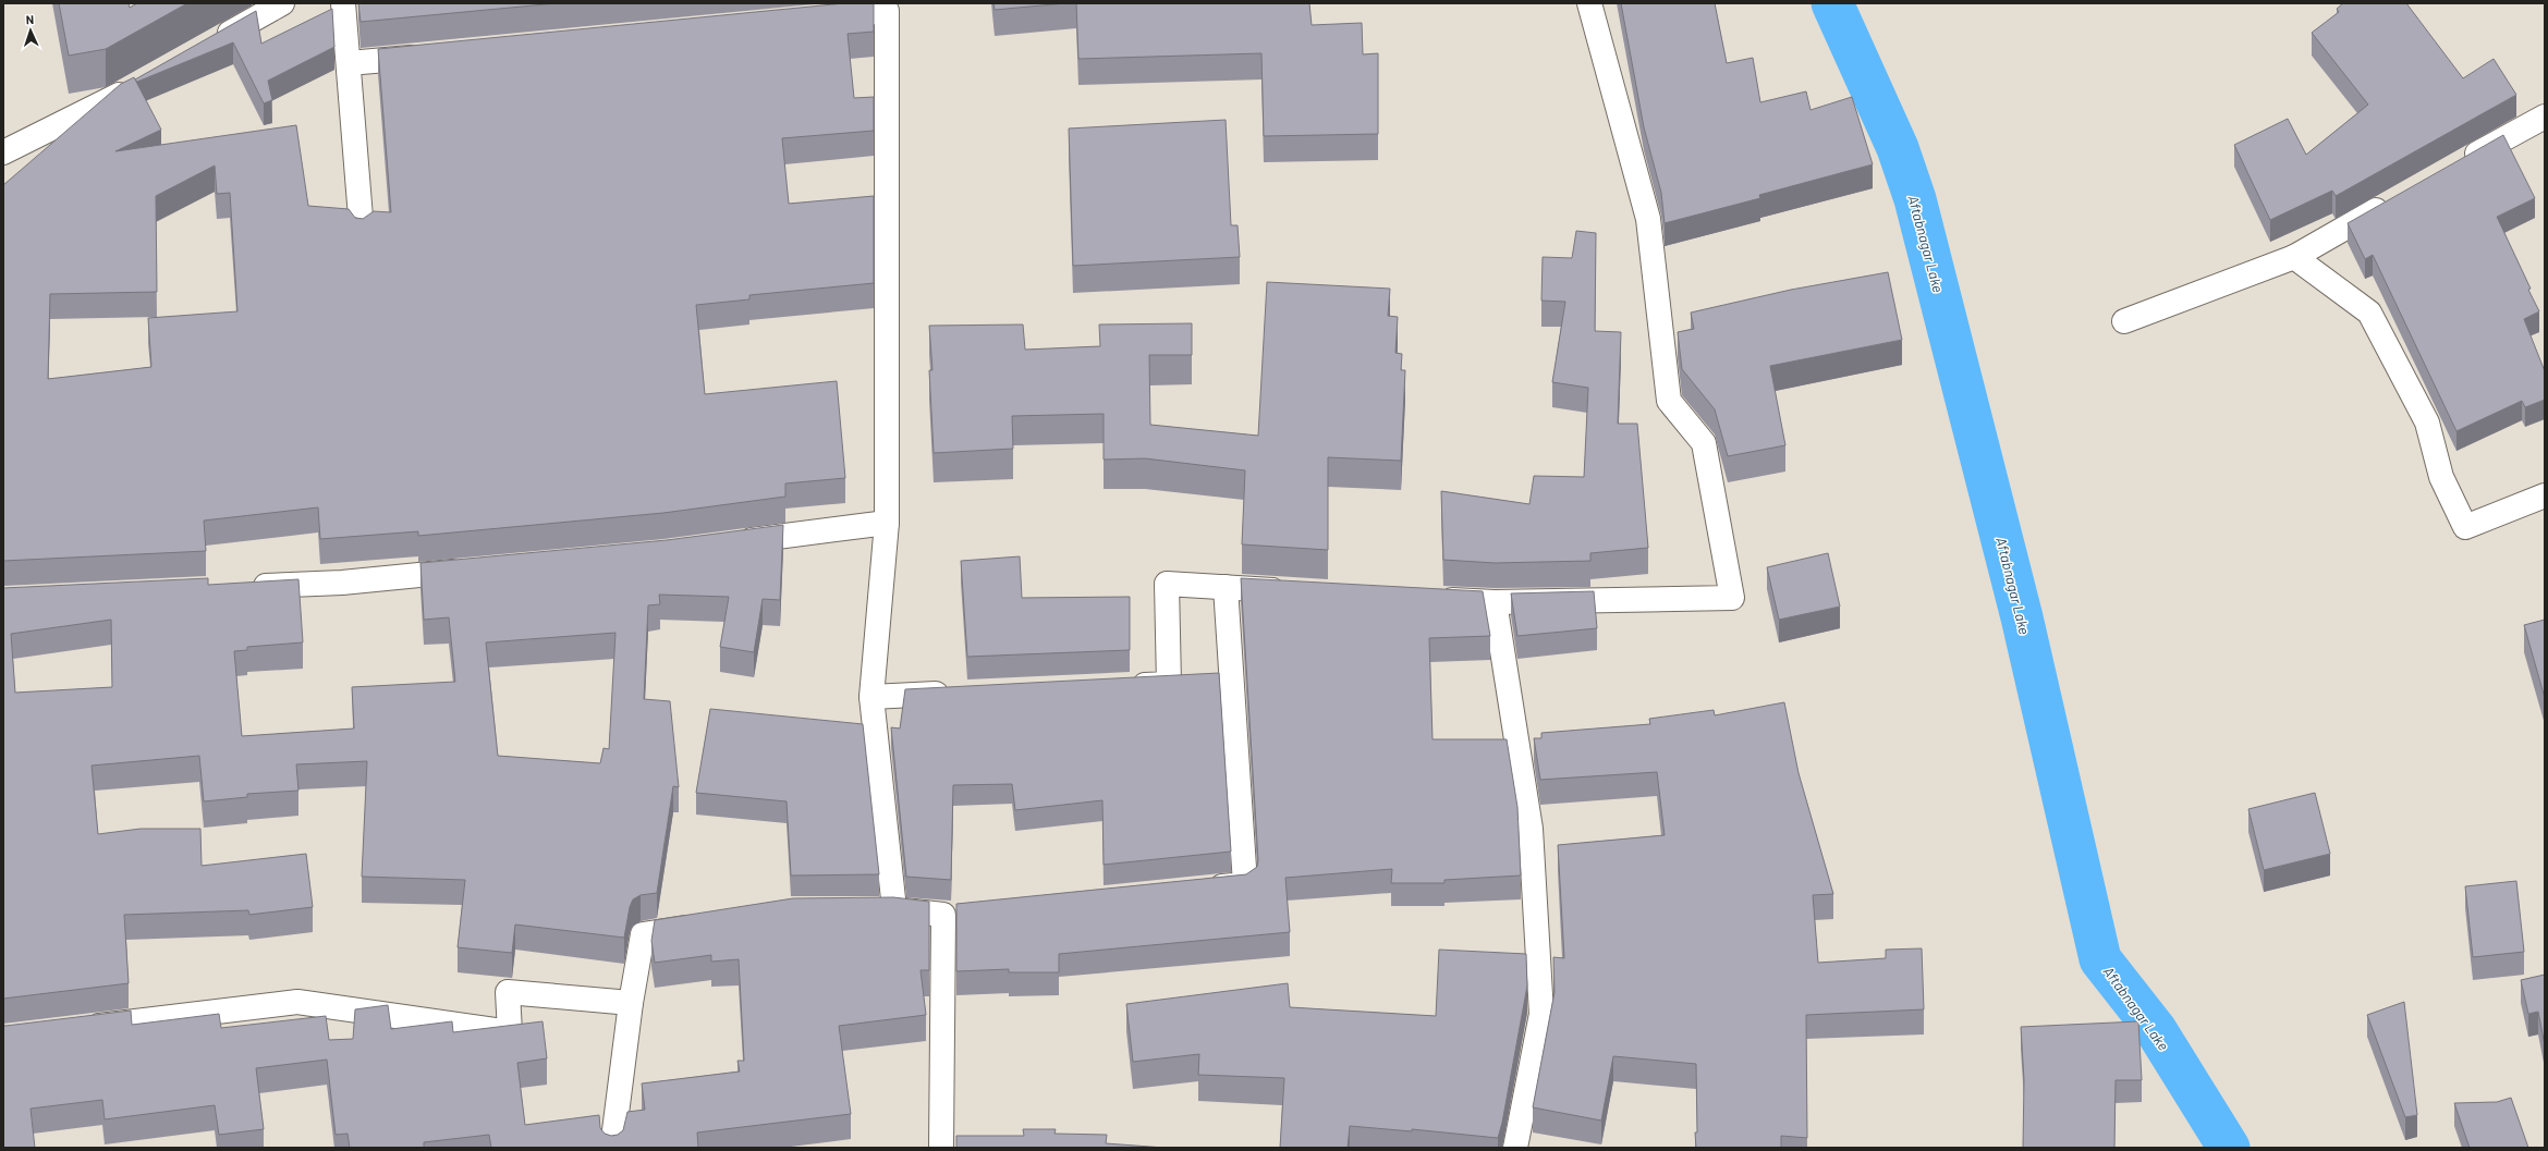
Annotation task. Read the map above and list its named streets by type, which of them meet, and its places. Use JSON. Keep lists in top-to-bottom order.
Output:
{
  "water": ["Aftabnagar Lake"],
  "north": "top"
}
